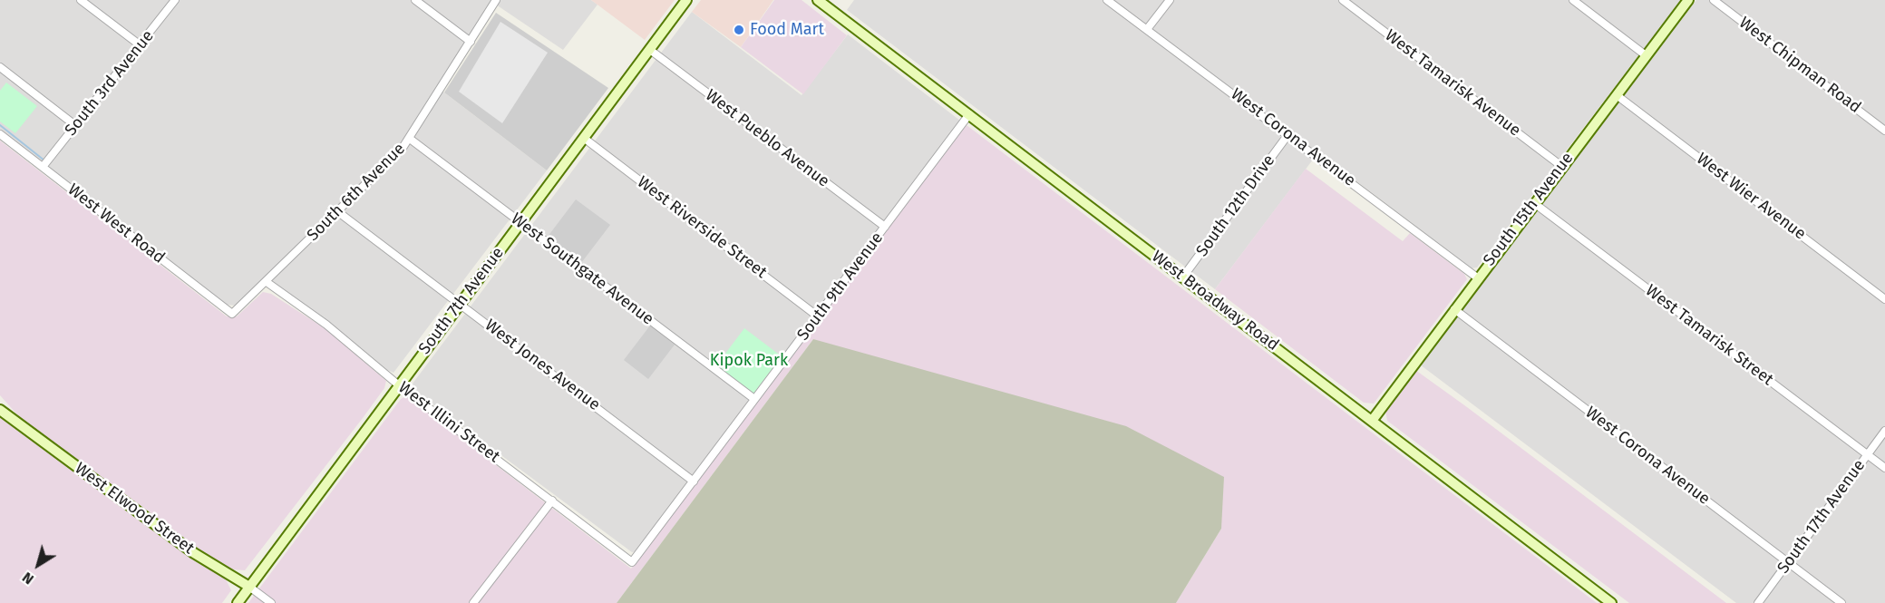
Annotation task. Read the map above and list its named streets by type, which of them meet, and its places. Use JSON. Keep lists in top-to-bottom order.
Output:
{
  "streets": {
    "main road": [
      "South 15th Avenue",
      "South 7th Avenue",
      "West Broadway Road",
      "West Elwood Street"
    ],
    "street": [
      "West Chipman Road",
      "South 3rd Avenue",
      "West Tamarisk Avenue",
      "West Corona Avenue",
      "West Pueblo Avenue",
      "South 6th Avenue",
      "West Wier Avenue",
      "South 12th Drive",
      "West West Road",
      "West Riverside Street",
      "West Southgate Avenue",
      "South 9th Avenue",
      "West Tamarisk Street",
      "West Jones Avenue",
      "West Illini Street",
      "South 17th Avenue"
    ]
  },
  "crossings": [
    ["South 3rd Avenue", "West West Road"],
    ["West Tamarisk Avenue", "South 15th Avenue"],
    ["West Corona Avenue", "South 12th Drive"],
    ["West Corona Avenue", "South 15th Avenue"],
    ["West Corona Avenue", "South 17th Avenue"],
    ["West Pueblo Avenue", "South 9th Avenue"],
    ["West Pueblo Avenue", "South 7th Avenue"],
    ["South 6th Avenue", "West West Road"],
    ["South 6th Avenue", "West Southgate Avenue"],
    ["South 6th Avenue", "West Jones Avenue"],
    ["South 6th Avenue", "West Illini Street"],
    ["West Wier Avenue", "South 15th Avenue"],
    ["South 12th Drive", "West Broadway Road"],
    ["South 15th Avenue", "West Broadway Road"],
    ["South 15th Avenue", "West Tamarisk Street"],
    ["West Riverside Street", "South 9th Avenue"],
    ["West Riverside Street", "South 7th Avenue"],
    ["West Southgate Avenue", "South 9th Avenue"],
    ["West Southgate Avenue", "South 7th Avenue"],
    ["South 9th Avenue", "West Broadway Road"],
    ["South 9th Avenue", "West Jones Avenue"],
    ["South 9th Avenue", "West Illini Street"],
    ["South 7th Avenue", "West Jones Avenue"],
    ["South 7th Avenue", "West Illini Street"],
    ["South 7th Avenue", "West Elwood Street"],
    ["West Tamarisk Street", "South 17th Avenue"]
  ],
  "parks": ["Kipok Park"],
  "places": ["Food Mart"],
  "north": "bottom left"
}
